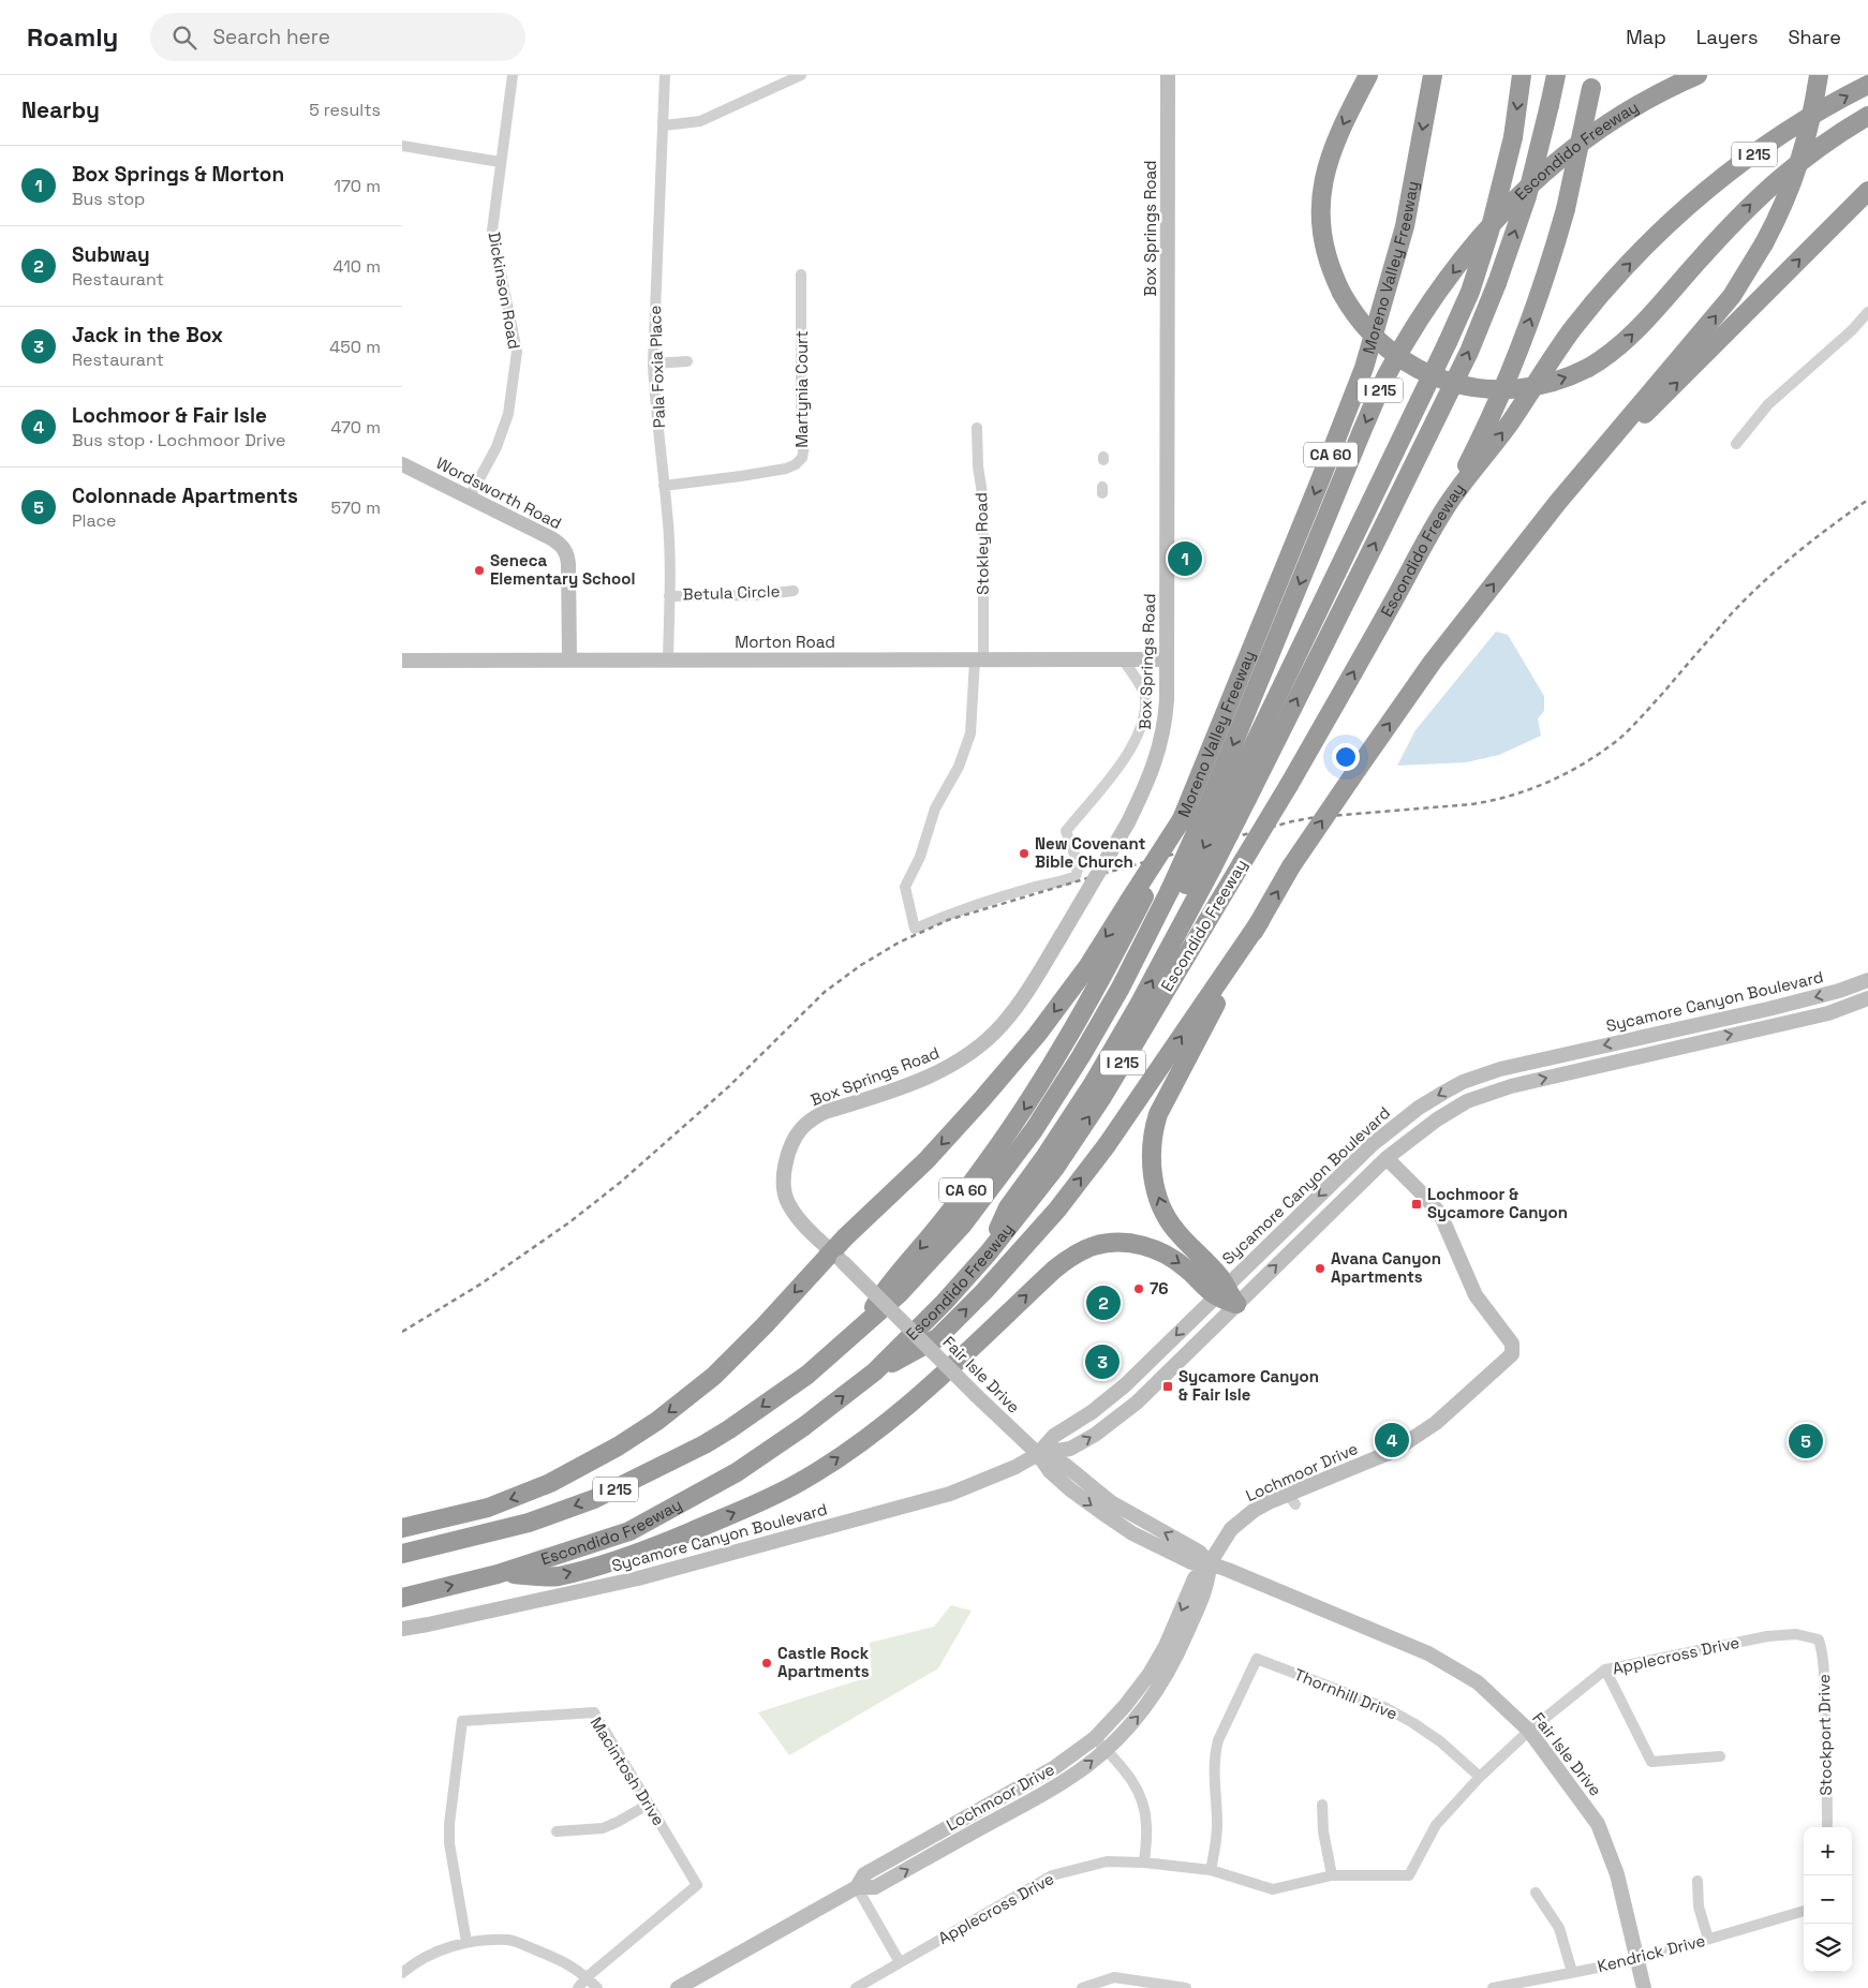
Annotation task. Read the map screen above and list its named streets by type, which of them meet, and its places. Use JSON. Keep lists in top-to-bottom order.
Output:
{
  "streets": {
    "highway": [
      "Escondido Freeway",
      "I 215",
      "Moreno Valley Freeway",
      "CA 60"
    ],
    "street": [
      "Box Springs Road",
      "Dickinson Road",
      "Pala Foxia Place",
      "Martynia Court",
      "Wordsworth Road",
      "Stokley Road",
      "Betula Circle",
      "Morton Road",
      "Sycamore Canyon Boulevard",
      "Fair Isle Drive",
      "Lochmoor Drive",
      "Applecross Drive",
      "Thornhill Drive",
      "Stockport Drive",
      "Macintosh Drive",
      "Kendrick Drive"
    ]
  },
  "crossings": [
    ["Escondido Freeway", "CA 60"],
    ["Box Springs Road", "Morton Road"],
    ["Box Springs Road", "Fair Isle Drive"],
    ["Moreno Valley Freeway", "CA 60"],
    ["Dickinson Road", "Wordsworth Road"],
    ["Pala Foxia Place", "Martynia Court"],
    ["Pala Foxia Place", "Betula Circle"],
    ["Pala Foxia Place", "Morton Road"],
    ["Wordsworth Road", "Morton Road"],
    ["Stokley Road", "Morton Road"],
    ["Sycamore Canyon Boulevard", "Fair Isle Drive"],
    ["Sycamore Canyon Boulevard", "Lochmoor Drive"],
    ["Fair Isle Drive", "Lochmoor Drive"],
    ["Fair Isle Drive", "Applecross Drive"],
    ["Fair Isle Drive", "Kendrick Drive"],
    ["Applecross Drive", "Thornhill Drive"],
    ["Applecross Drive", "Stockport Drive"]
  ],
  "places": {
    "other": [
      "Seneca Elementary School",
      "New Covenant Bible Church",
      "Avana Canyon Apartments",
      "76",
      "Castle Rock Apartments"
    ],
    "transit": ["Lochmoor & Sycamore Canyon", "Sycamore Canyon & Fair Isle"]
  },
  "page": {
    "header": "Roamly",
    "search": "Search here",
    "nav": ["Map", "Layers", "Share"],
    "heading": ["Nearby", "5 results"],
    "list": [
      {
        "mark": "1",
        "name": "Box Springs & Morton",
        "note": "Bus stop",
        "value": "170 m"
      },
      {
        "mark": "2",
        "name": "Subway",
        "note": "Restaurant",
        "value": "410 m"
      },
      {
        "mark": "3",
        "name": "Jack in the Box",
        "note": "Restaurant",
        "value": "450 m"
      },
      {
        "mark": "4",
        "name": "Lochmoor & Fair Isle",
        "note": "Bus stop · Lochmoor Drive",
        "value": "470 m"
      },
      {
        "mark": "5",
        "name": "Colonnade Apartments",
        "note": "Place",
        "value": "570 m"
      }
    ],
    "pins": [
      "1",
      "2",
      "3",
      "4",
      "5"
    ],
    "map_buttons": ["+", "−"]
  }
}
